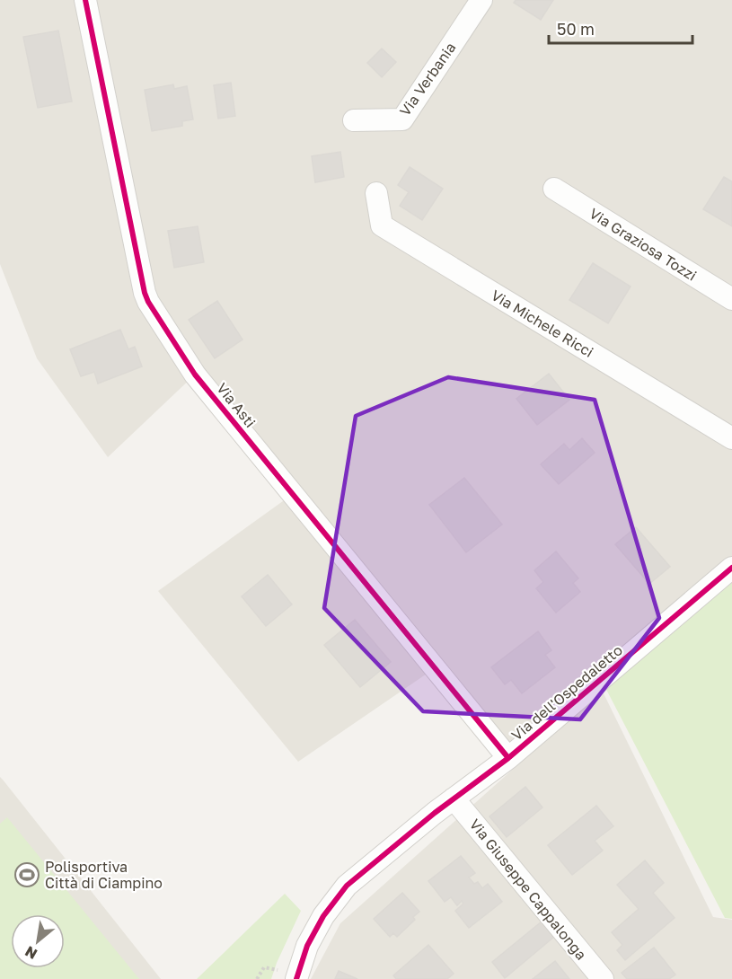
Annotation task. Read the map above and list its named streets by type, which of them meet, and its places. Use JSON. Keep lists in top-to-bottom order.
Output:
{
  "streets": {
    "street": [
      "Via Verbania",
      "Via Graziosa Tozzi",
      "Via Michele Ricci",
      "Via Asti",
      "Via dell'Ospedaletto",
      "Via Giuseppe Cappalonga"
    ]
  },
  "crossings": [
    ["Via Asti", "Via dell'Ospedaletto"],
    ["Via dell'Ospedaletto", "Via Giuseppe Cappalonga"]
  ],
  "places": {
    "sports": ["Polisportiva Città di Ciampino"]
  },
  "scale_bar": "50 m",
  "north": "bottom left"
}
